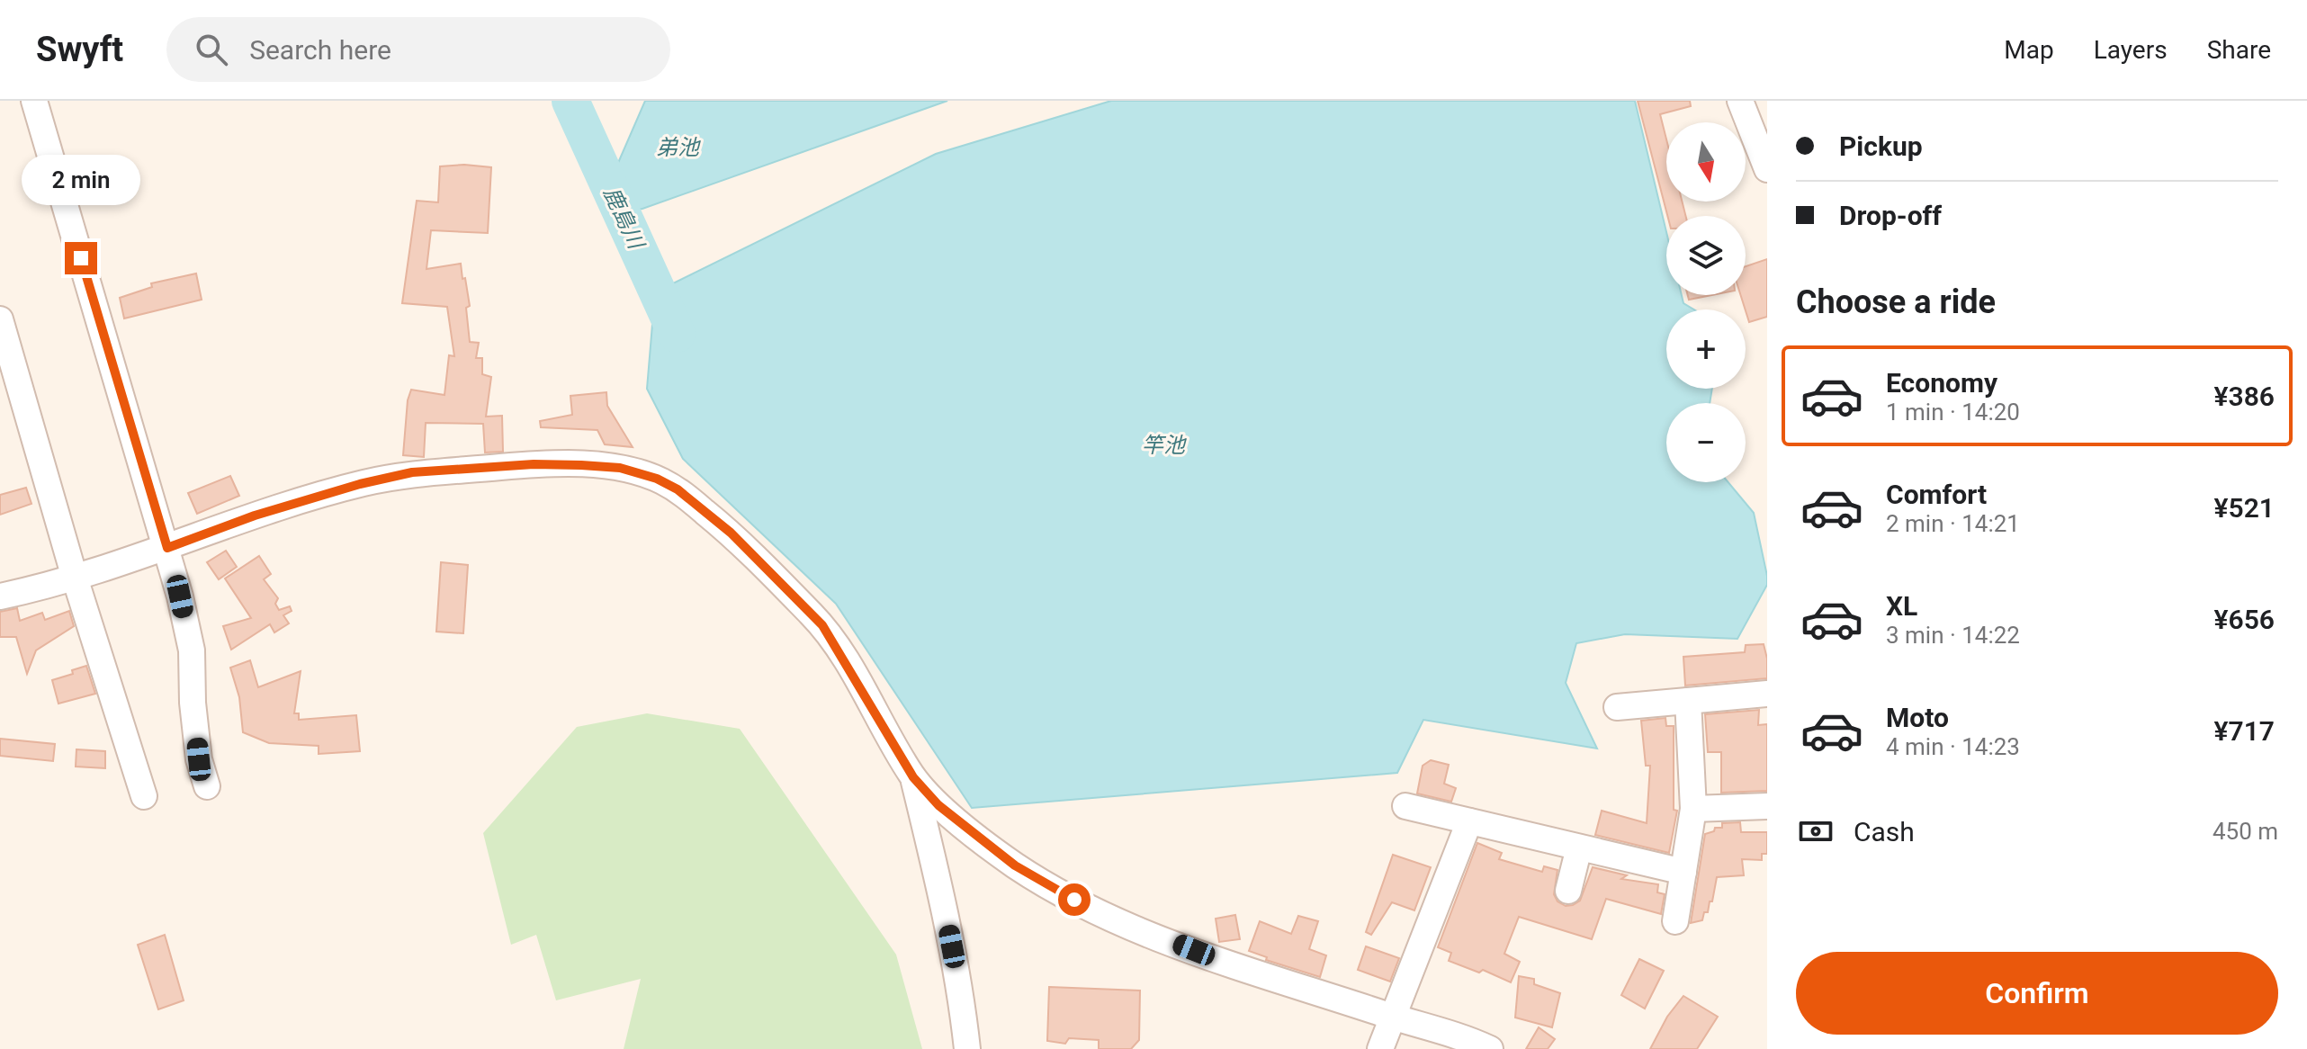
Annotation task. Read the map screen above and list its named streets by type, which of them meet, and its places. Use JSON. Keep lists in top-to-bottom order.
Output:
{
  "water": ["弟池", "鹿島川", "竿池"],
  "north": "bottom",
  "page": {
    "header": "Swyft",
    "search": "Search here",
    "nav": ["Map", "Layers", "Share"],
    "banner": ["Pickup", "Drop-off"],
    "map_buttons": ["+", "−"],
    "bubble": "2 min",
    "heading": "Choose a ride",
    "list": [
      {
        "name": "Economy",
        "note": "1 min · 14:20",
        "value": "¥386"
      },
      {
        "name": "Comfort",
        "note": "2 min · 14:21",
        "value": "¥521"
      },
      {
        "name": "XL",
        "note": "3 min · 14:22",
        "value": "¥656"
      },
      {
        "name": "Moto",
        "note": "4 min · 14:23",
        "value": "¥717"
      }
    ],
    "pay": ["Cash", "450 m"],
    "buttons": "Confirm"
  }
}
